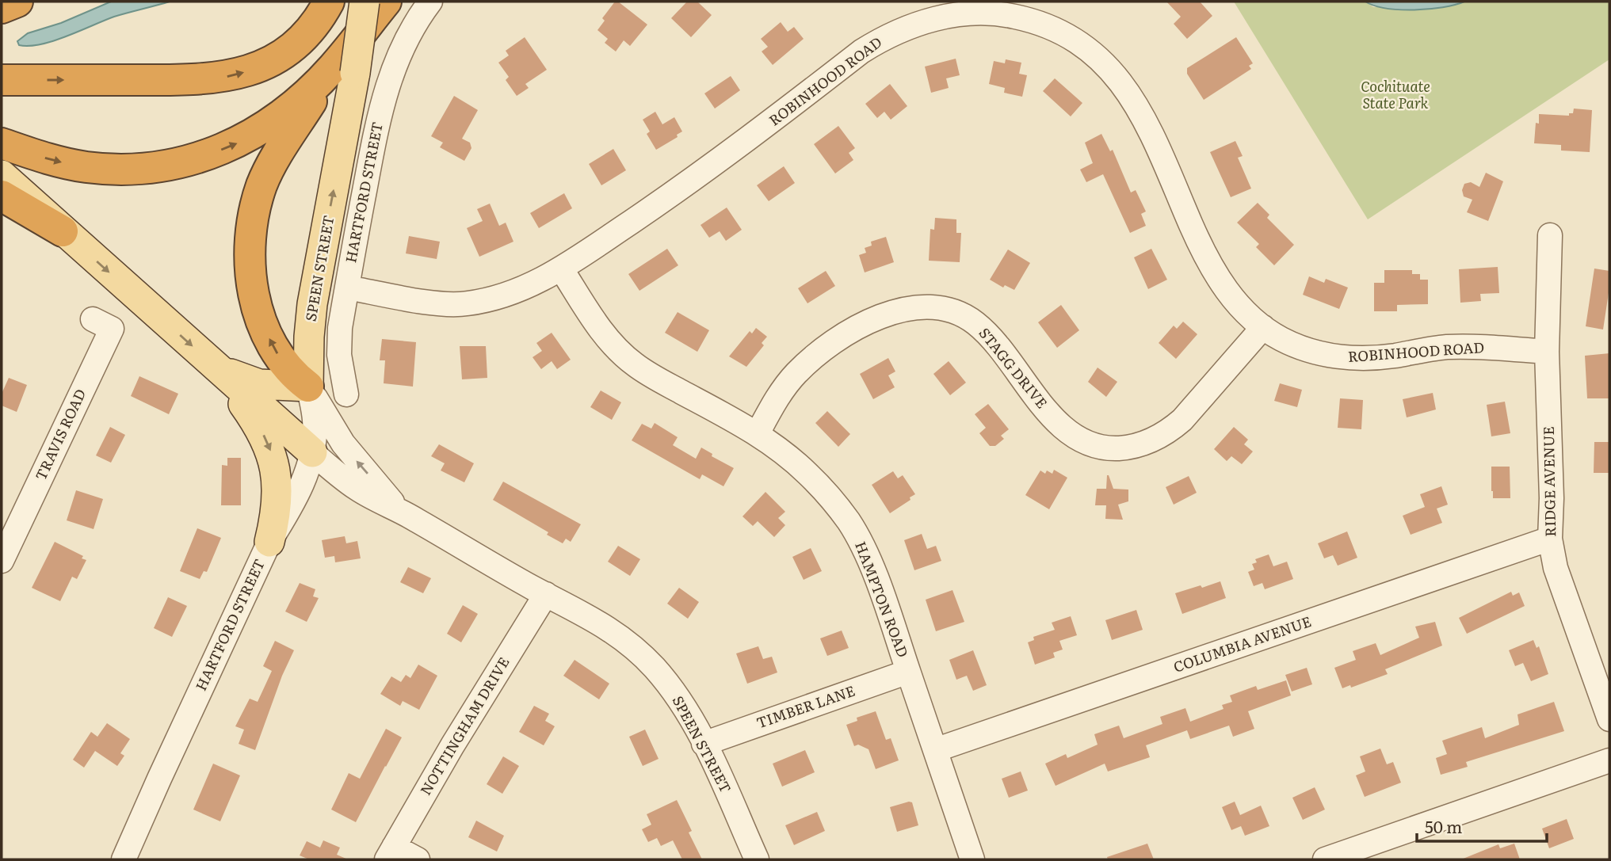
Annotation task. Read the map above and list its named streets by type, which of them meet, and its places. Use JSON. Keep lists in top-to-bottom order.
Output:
{
  "streets": {
    "main road": ["SPEEN STREET"],
    "street": [
      "ROBINHOOD ROAD",
      "HARTFORD STREET",
      "STAGG DRIVE",
      "TRAVIS ROAD",
      "RIDGE AVENUE",
      "HAMPTON ROAD",
      "COLUMBIA AVENUE",
      "TIMBER LANE",
      "NOTTINGHAM DRIVE"
    ]
  },
  "crossings": [
    ["ROBINHOOD ROAD", "HARTFORD STREET"],
    ["ROBINHOOD ROAD", "STAGG DRIVE"],
    ["ROBINHOOD ROAD", "RIDGE AVENUE"],
    ["ROBINHOOD ROAD", "HAMPTON ROAD"],
    ["HARTFORD STREET", "SPEEN STREET"],
    ["SPEEN STREET", "TIMBER LANE"],
    ["SPEEN STREET", "NOTTINGHAM DRIVE"],
    ["STAGG DRIVE", "HAMPTON ROAD"],
    ["RIDGE AVENUE", "COLUMBIA AVENUE"],
    ["HAMPTON ROAD", "COLUMBIA AVENUE"],
    ["HAMPTON ROAD", "TIMBER LANE"]
  ],
  "parks": ["Cochituate State Park"],
  "scale_bar": "50 m"
}
